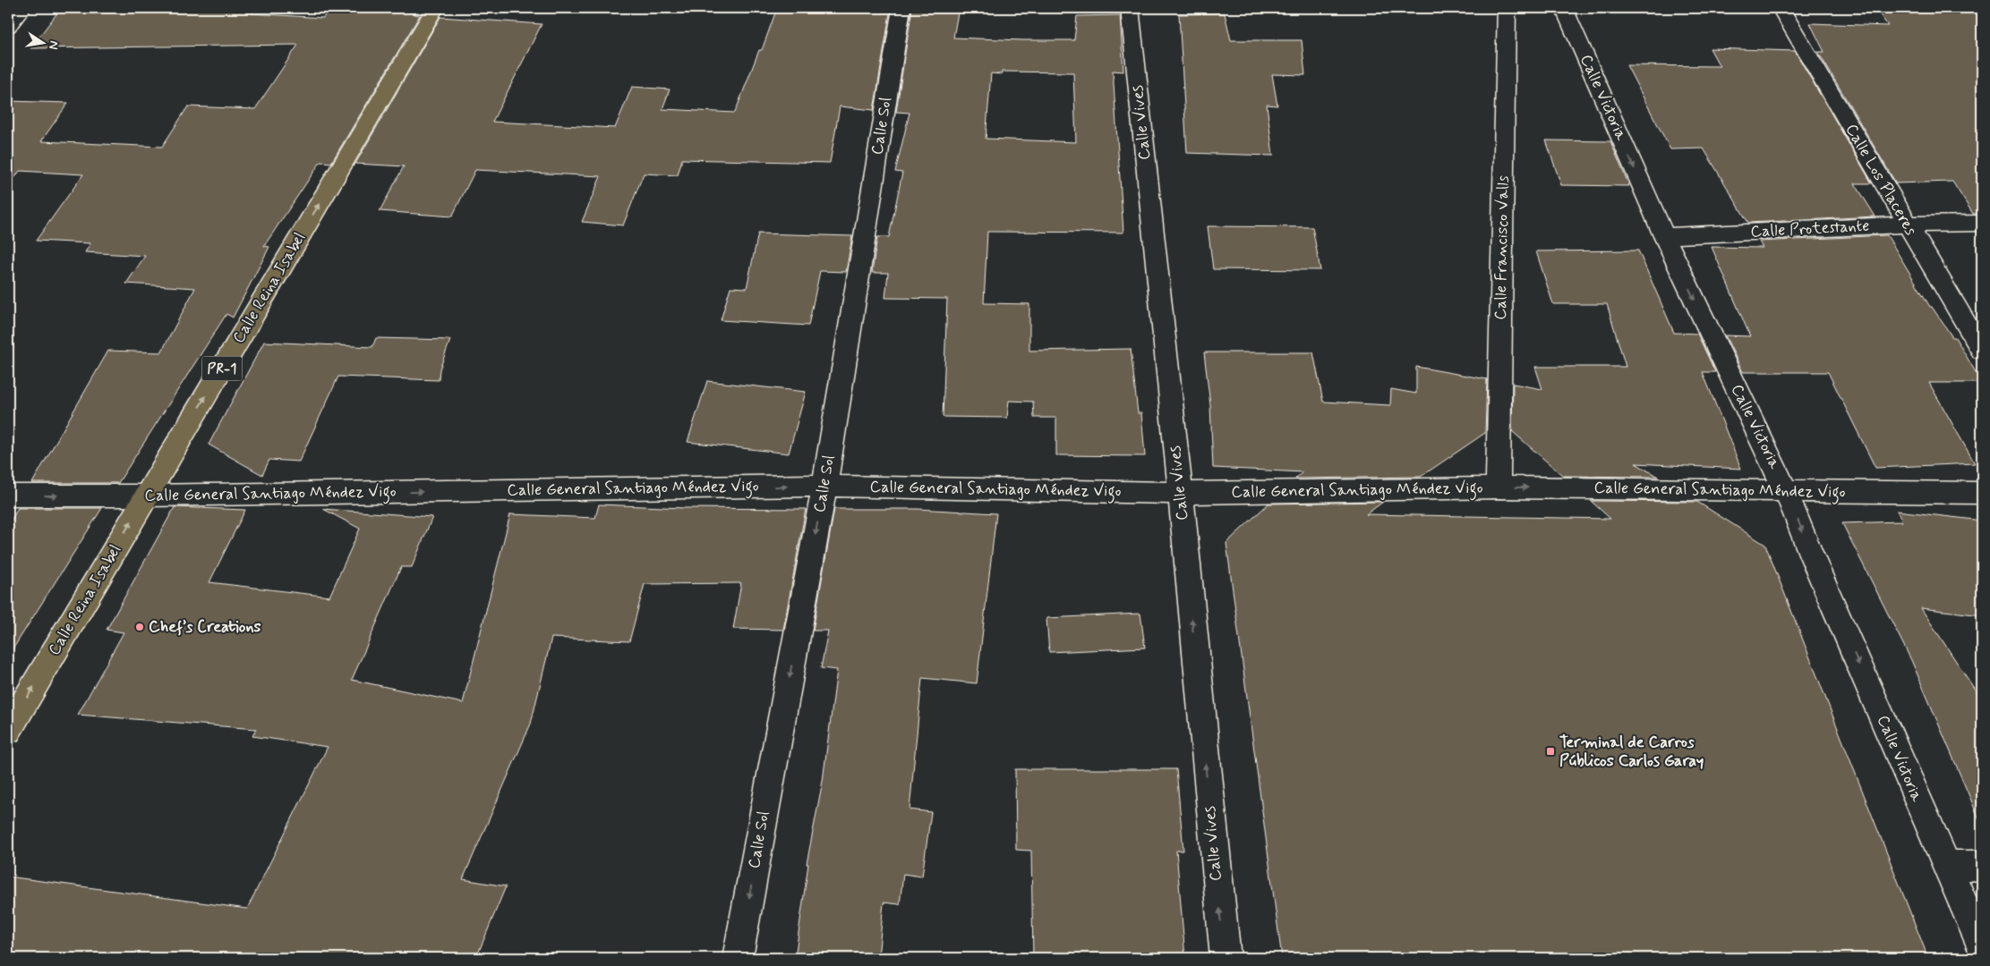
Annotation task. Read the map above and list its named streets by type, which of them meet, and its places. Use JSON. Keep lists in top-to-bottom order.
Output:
{
  "streets": {
    "main road": ["Calle Reina Isabel", "PR-1"],
    "street": [
      "Calle Victoria",
      "Calle Vives",
      "Calle Sol",
      "Calle Los Placeres",
      "Calle Protestante",
      "Calle Francisco Valls",
      "Calle General Santiago Méndez Vigo"
    ]
  },
  "crossings": [
    ["Calle Victoria", "Calle Protestante"],
    ["Calle Victoria", "Calle General Santiago Méndez Vigo"],
    ["Calle Vives", "Calle General Santiago Méndez Vigo"],
    ["Calle Sol", "Calle General Santiago Méndez Vigo"],
    ["Calle Los Placeres", "Calle Protestante"],
    ["Calle Francisco Valls", "Calle General Santiago Méndez Vigo"],
    ["Calle Reina Isabel", "Calle General Santiago Méndez Vigo"]
  ],
  "one_way": [
    "Calle Victoria",
    "Calle Vives",
    "Calle Sol",
    "Calle Reina Isabel",
    "Calle General Santiago Méndez Vigo"
  ],
  "places": {
    "other": ["Chef’s Creations"],
    "transit": ["Terminal de Carros Públicos Carlos Garay"]
  },
  "north": "right"
}
